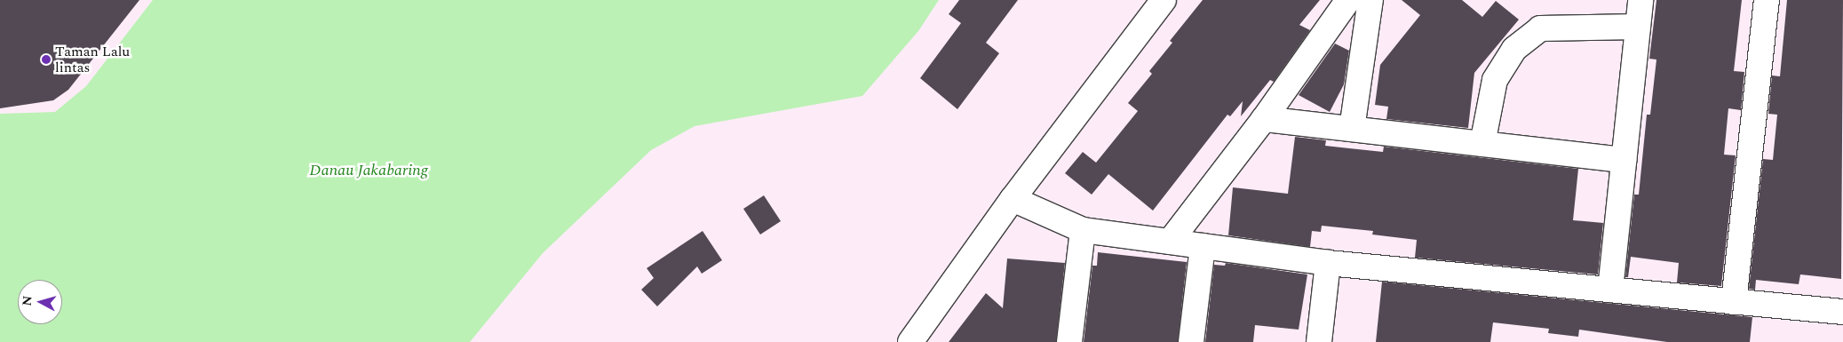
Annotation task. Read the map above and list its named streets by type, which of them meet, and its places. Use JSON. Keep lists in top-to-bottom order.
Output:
{
  "water": ["Danau Jakabaring"],
  "places": ["Taman Lalu lintas"],
  "north": "left"
}
